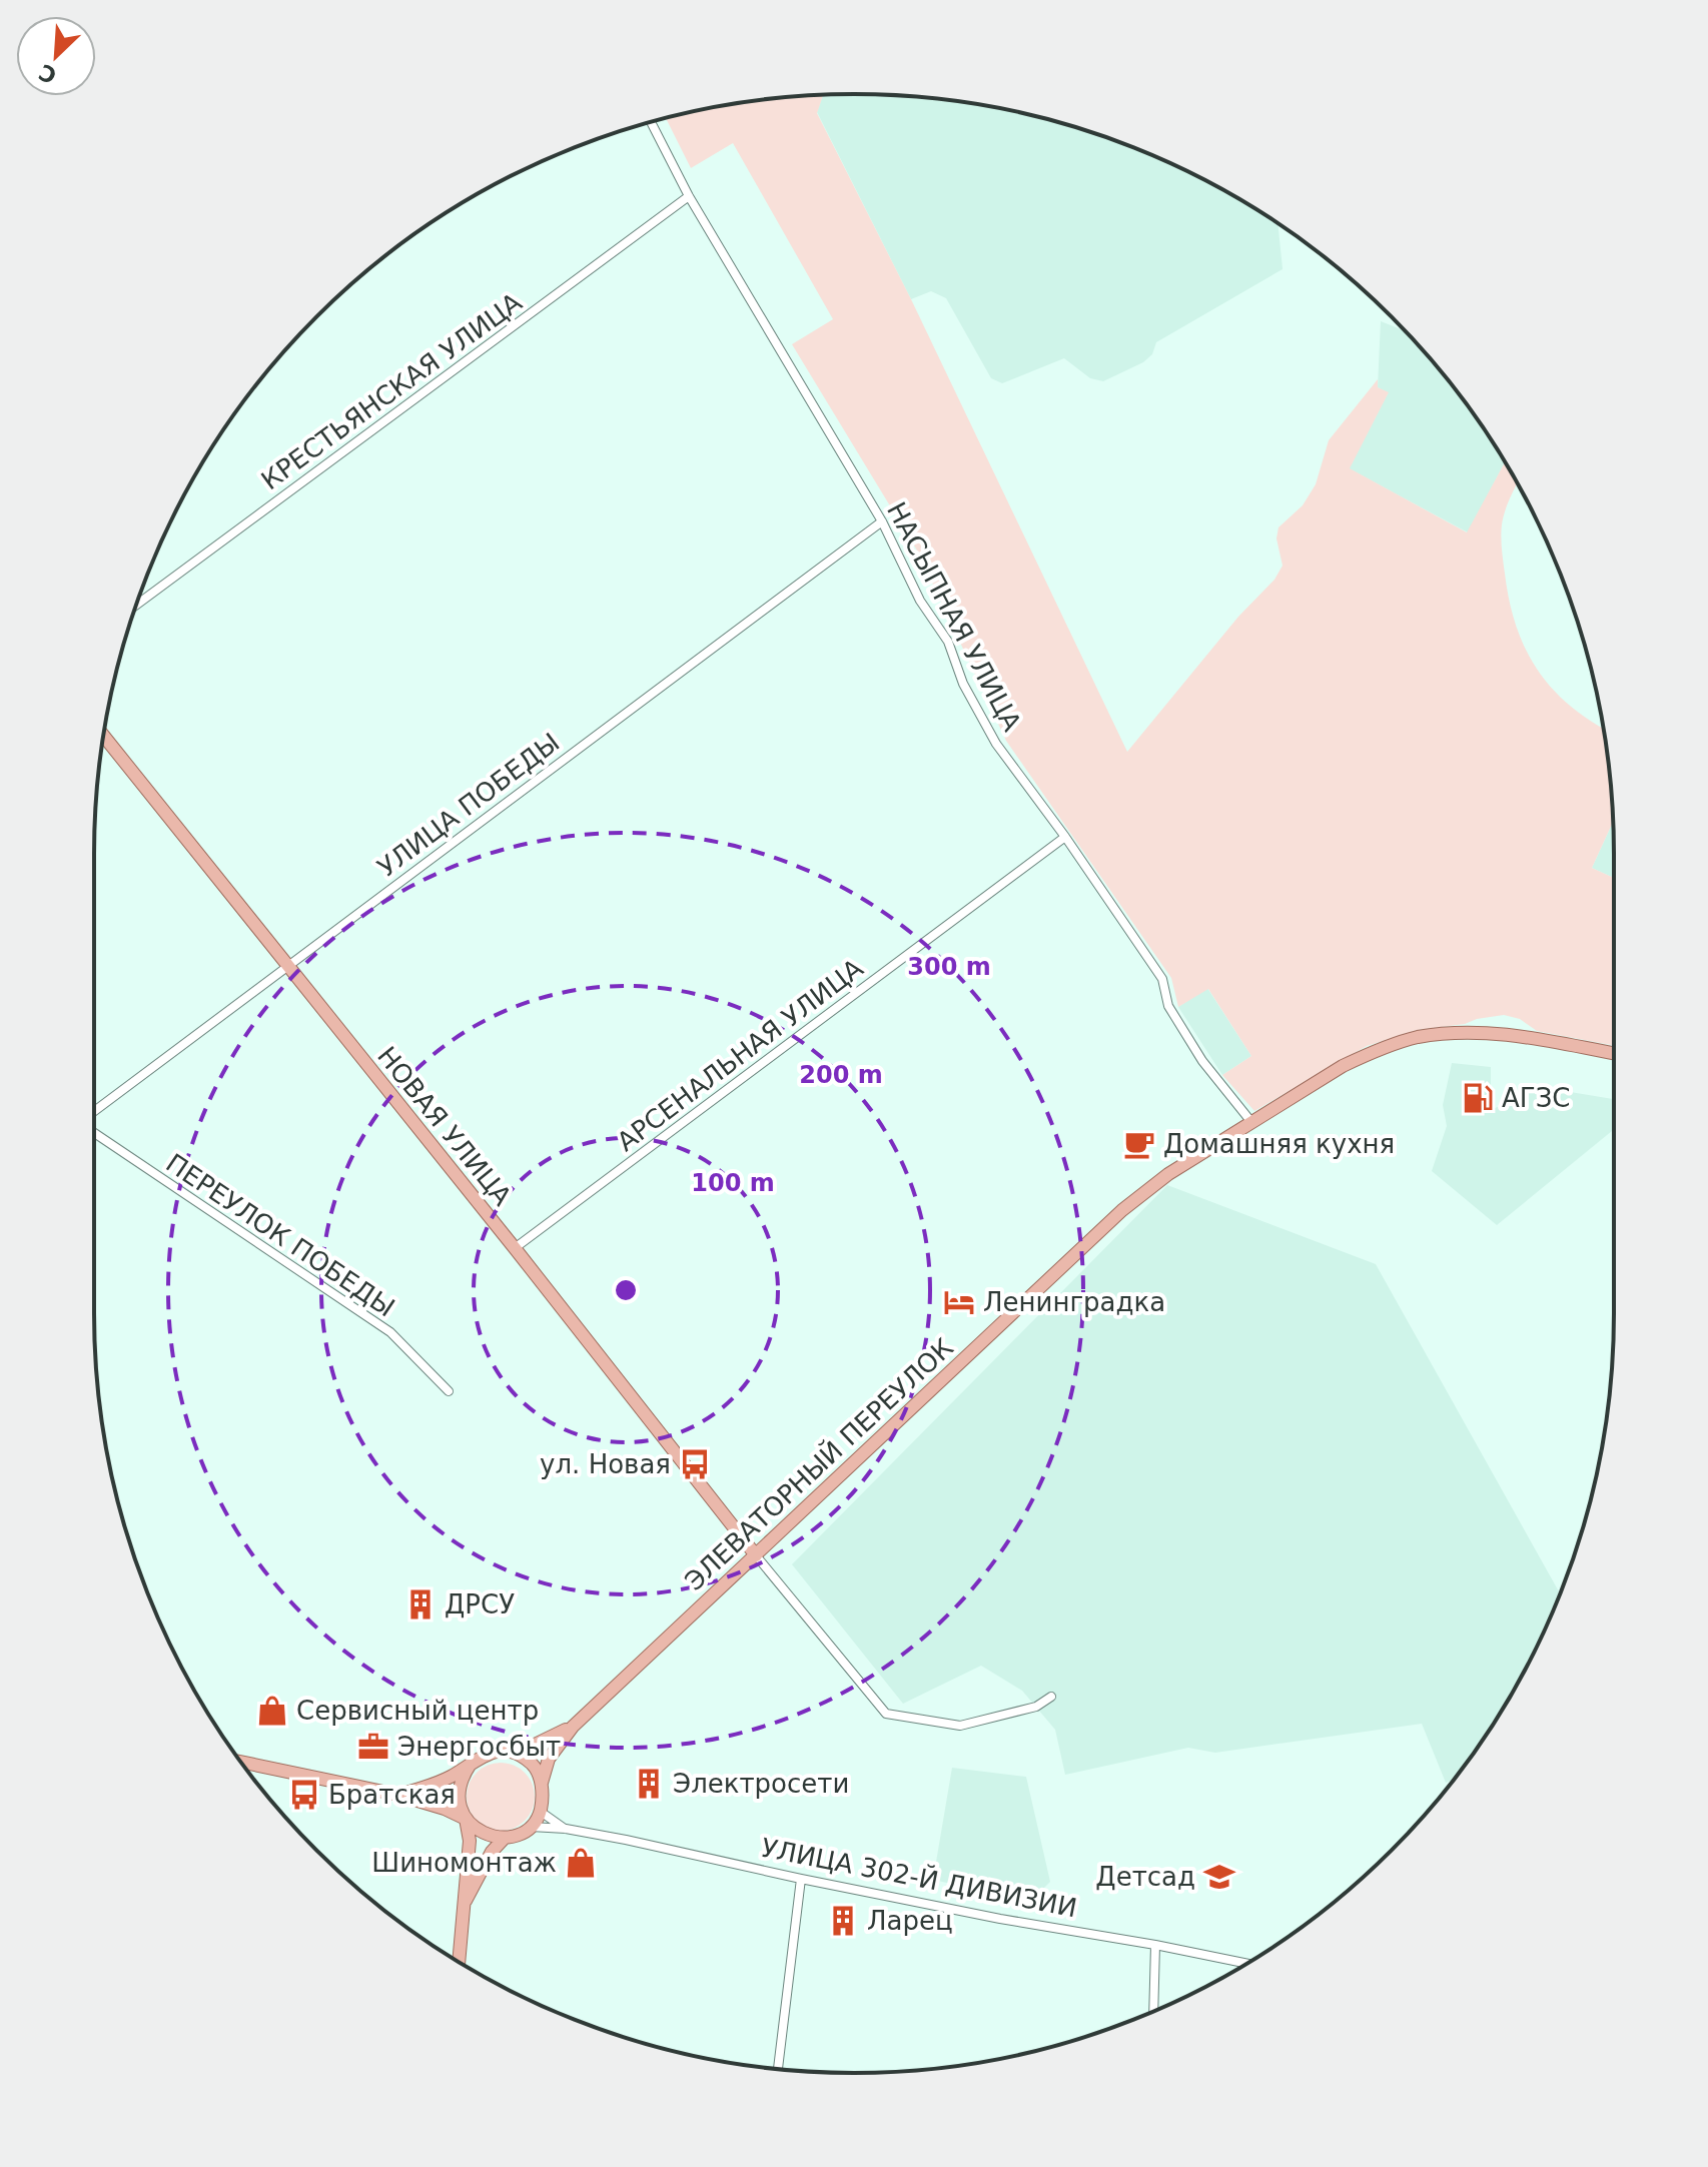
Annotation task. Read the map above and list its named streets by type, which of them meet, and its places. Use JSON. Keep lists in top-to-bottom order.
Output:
{
  "streets": {
    "main road": ["НОВАЯ УЛИЦА", "ЭЛЕВАТОРНЫЙ ПЕРЕУЛОК"],
    "street": [
      "КРЕСТЬЯНСКАЯ УЛИЦА",
      "НАСЫПНАЯ УЛИЦА",
      "УЛИЦА ПОБЕДЫ",
      "АРСЕНАЛЬНАЯ УЛИЦА",
      "ПЕРЕУЛОК ПОБЕДЫ",
      "УЛИЦА 302-Й ДИВИЗИИ"
    ]
  },
  "crossings": [
    ["КРЕСТЬЯНСКАЯ УЛИЦА", "НАСЫПНАЯ УЛИЦА"],
    ["НАСЫПНАЯ УЛИЦА", "УЛИЦА ПОБЕДЫ"],
    ["НАСЫПНАЯ УЛИЦА", "АРСЕНАЛЬНАЯ УЛИЦА"],
    ["НАСЫПНАЯ УЛИЦА", "ЭЛЕВАТОРНЫЙ ПЕРЕУЛОК"],
    ["УЛИЦА ПОБЕДЫ", "НОВАЯ УЛИЦА"],
    ["АРСЕНАЛЬНАЯ УЛИЦА", "НОВАЯ УЛИЦА"],
    ["НОВАЯ УЛИЦА", "ЭЛЕВАТОРНЫЙ ПЕРЕУЛОК"],
    ["ЭЛЕВАТОРНЫЙ ПЕРЕУЛОК", "УЛИЦА 302-Й ДИВИЗИИ"]
  ],
  "places": {
    "fuel station": ["АГЗС"],
    "cafe": ["Домашняя кухня"],
    "hotel": ["Ленинградка"],
    "bus stop": ["ул. Новая", "Братская"],
    "building": ["ДРСУ", "Электросети", "Ларец"],
    "shop": ["Сервисный центр", "Шиномонтаж"],
    "office": ["Энергосбыт"],
    "school or university": ["Детсад"]
  },
  "north": "bottom left",
  "rings": ["300 m", "200 m", "100 m"]
}
